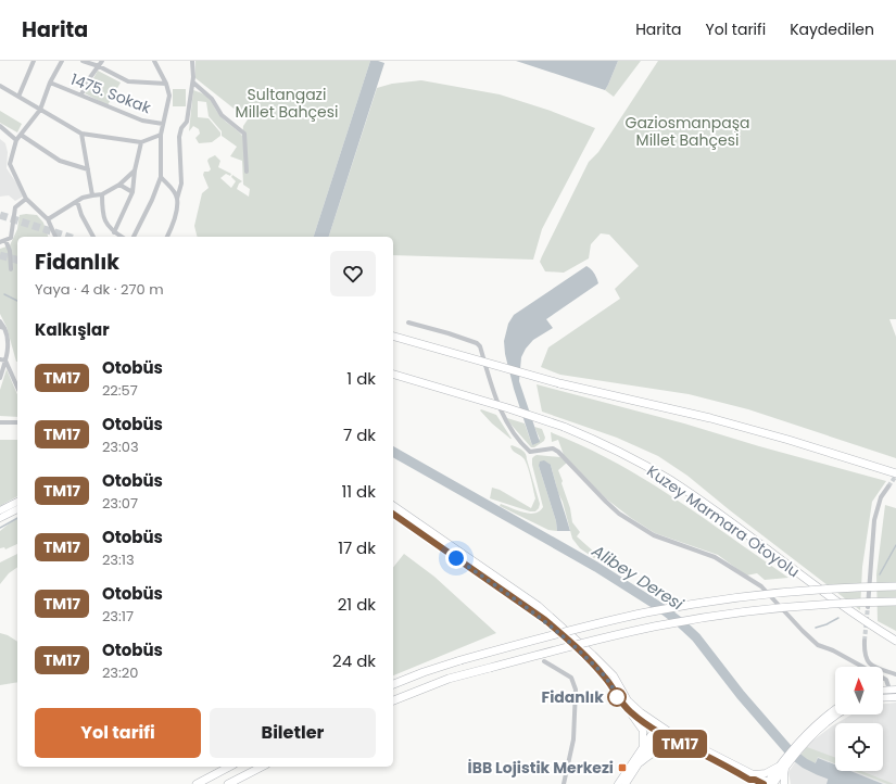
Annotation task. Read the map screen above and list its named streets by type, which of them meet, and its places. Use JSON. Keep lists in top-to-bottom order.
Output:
{
  "streets": {
    "highway": ["Kuzey Marmara Otoyolu"],
    "street": ["1475. Sokak"]
  },
  "water": ["Alibey Deresi"],
  "parks": ["Sultangazi Millet Bahçesi", "Gaziosmanpaşa Millet Bahçesi"],
  "places": {
    "other": ["Fidanlık"],
    "transit": ["İBB Lojistik Merkezi"]
  },
  "lines": ["bus line TM17"],
  "north": "top",
  "page": {
    "header": "Harita",
    "nav": ["Harita", "Yol tarifi", "Kaydedilen"],
    "on_map": "TM17",
    "heading": [
      ["Fidanlık", "Yaya · 4 dk · 270 m"],
      "Kalkışlar"
    ],
    "list": [
      {
        "mark": "TM17",
        "name": "Otobüs",
        "note": "22:57",
        "value": "1 dk"
      },
      {
        "mark": "TM17",
        "name": "Otobüs",
        "note": "23:03",
        "value": "7 dk"
      },
      {
        "mark": "TM17",
        "name": "Otobüs",
        "note": "23:07",
        "value": "11 dk"
      },
      {
        "mark": "TM17",
        "name": "Otobüs",
        "note": "23:13",
        "value": "17 dk"
      },
      {
        "mark": "TM17",
        "name": "Otobüs",
        "note": "23:17",
        "value": "21 dk"
      },
      {
        "mark": "TM17",
        "name": "Otobüs",
        "note": "23:20",
        "value": "24 dk"
      }
    ],
    "buttons": ["Yol tarifi", "Biletler"]
  }
}
